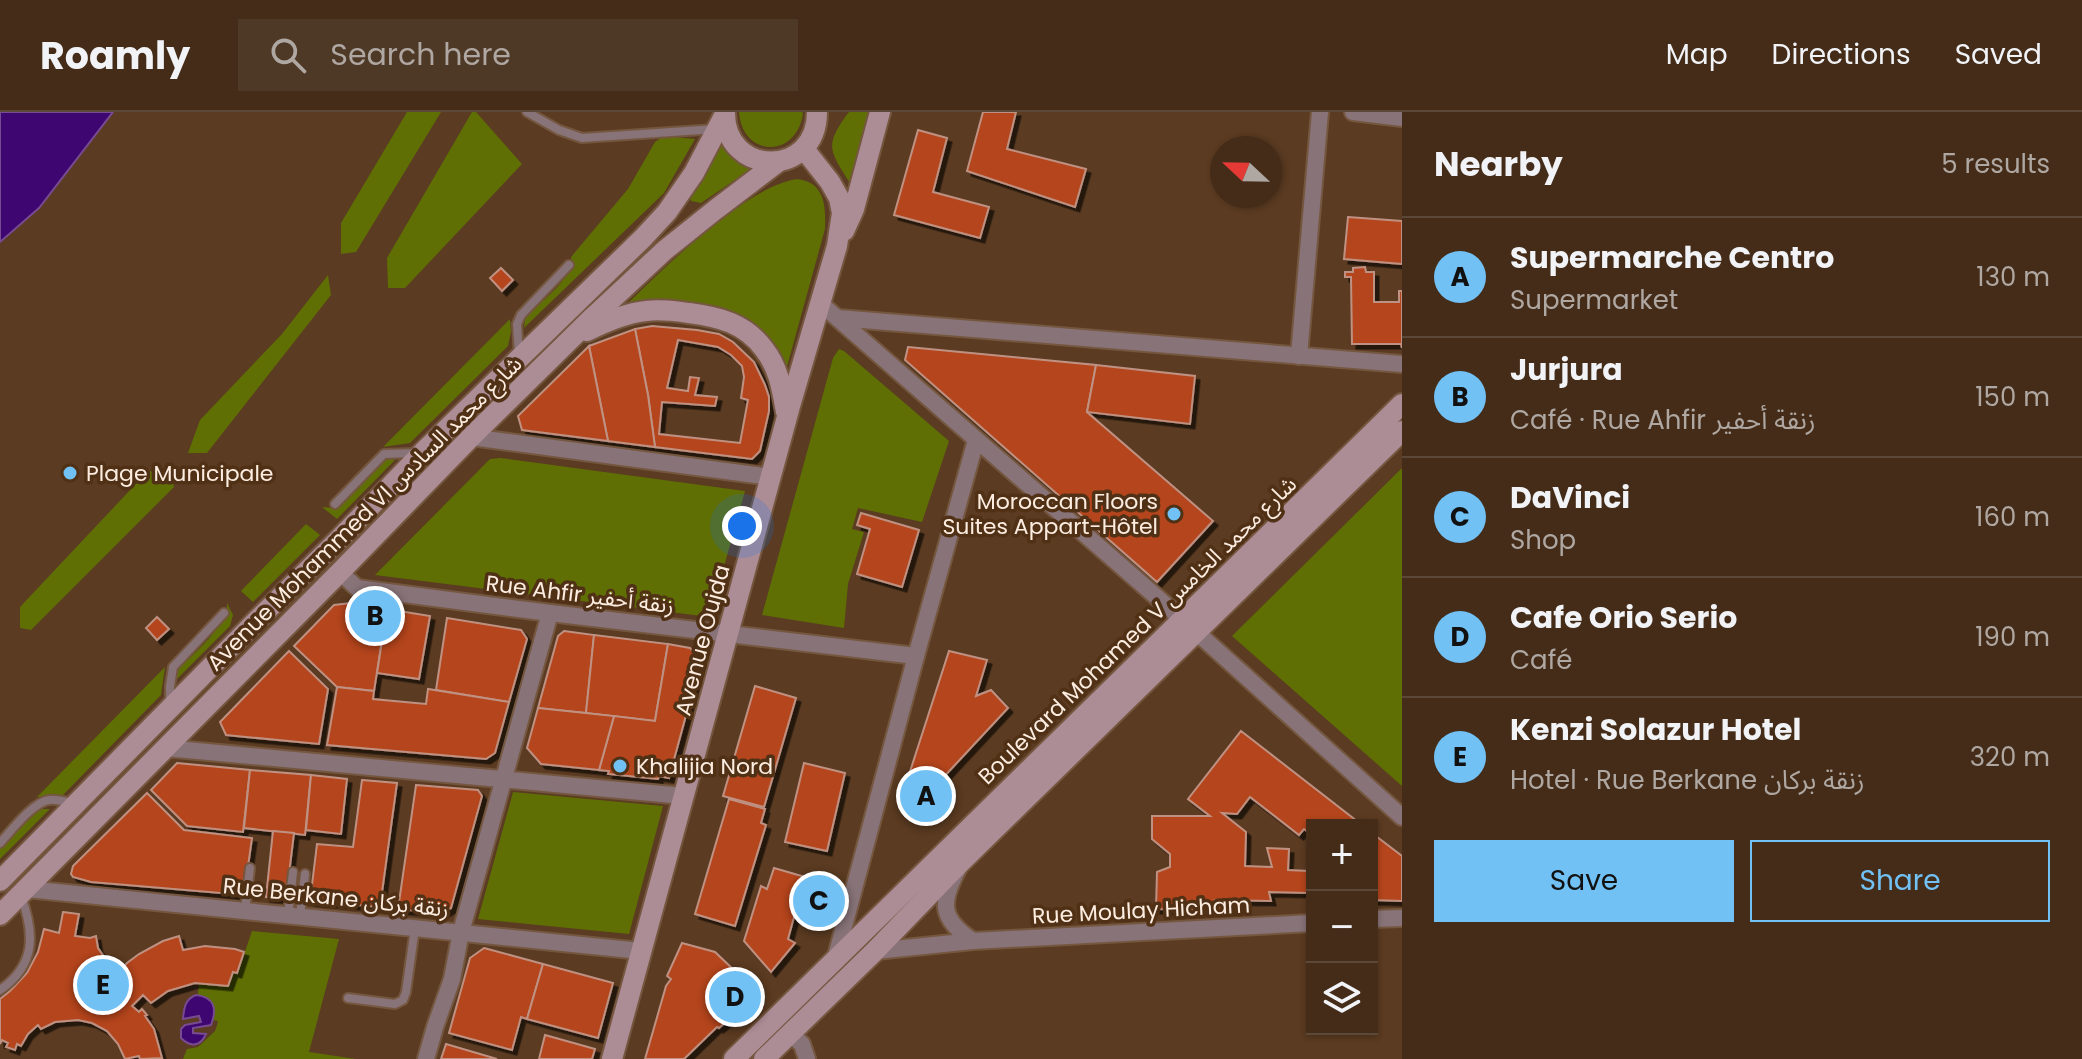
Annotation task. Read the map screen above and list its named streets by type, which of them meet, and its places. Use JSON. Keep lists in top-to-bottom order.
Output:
{
  "streets": {
    "main road": ["Avenue Mohammed VI شارع محمد السادس", "Boulevard Mohamed V شارع محمد الخامس", "Avenue Oujda"],
    "street": ["Rue Ahfir زنقة أحفير", "Rue Berkane زنقة بركان", "Rue Moulay Hicham"]
  },
  "crossings": [
    ["Avenue Mohammed VI شارع محمد السادس", "Rue Ahfir زنقة أحفير"],
    ["Avenue Mohammed VI شارع محمد السادس", "Avenue Oujda"],
    ["Avenue Mohammed VI شارع محمد السادس", "Rue Berkane زنقة بركان"],
    ["Rue Ahfir زنقة أحفير", "Avenue Oujda"],
    ["Boulevard Mohamed V شارع محمد الخامس", "Rue Moulay Hicham"],
    ["Avenue Oujda", "Rue Berkane زنقة بركان"]
  ],
  "places": ["Plage Municipale", "Moroccan Floors Suites Appart-Hôtel", "Khalijia Nord"],
  "north": "left",
  "page": {
    "header": "Roamly",
    "search": "Search here",
    "nav": ["Map", "Directions", "Saved"],
    "heading": ["Nearby", "5 results"],
    "list": [
      {
        "mark": "A",
        "name": "Supermarche Centro",
        "note": "Supermarket",
        "value": "130 m"
      },
      {
        "mark": "B",
        "name": "Jurjura",
        "note": "Café · Rue Ahfir زنقة أحفير",
        "value": "150 m"
      },
      {
        "mark": "C",
        "name": "DaVinci",
        "note": "Shop",
        "value": "160 m"
      },
      {
        "mark": "D",
        "name": "Cafe Orio Serio",
        "note": "Café",
        "value": "190 m"
      },
      {
        "mark": "E",
        "name": "Kenzi Solazur Hotel",
        "note": "Hotel · Rue Berkane زنقة بركان",
        "value": "320 m"
      }
    ],
    "pins": [
      "B",
      "A",
      "C",
      "E",
      "D"
    ],
    "buttons": ["Save", "Share"],
    "map_buttons": ["+", "−"]
  }
}
